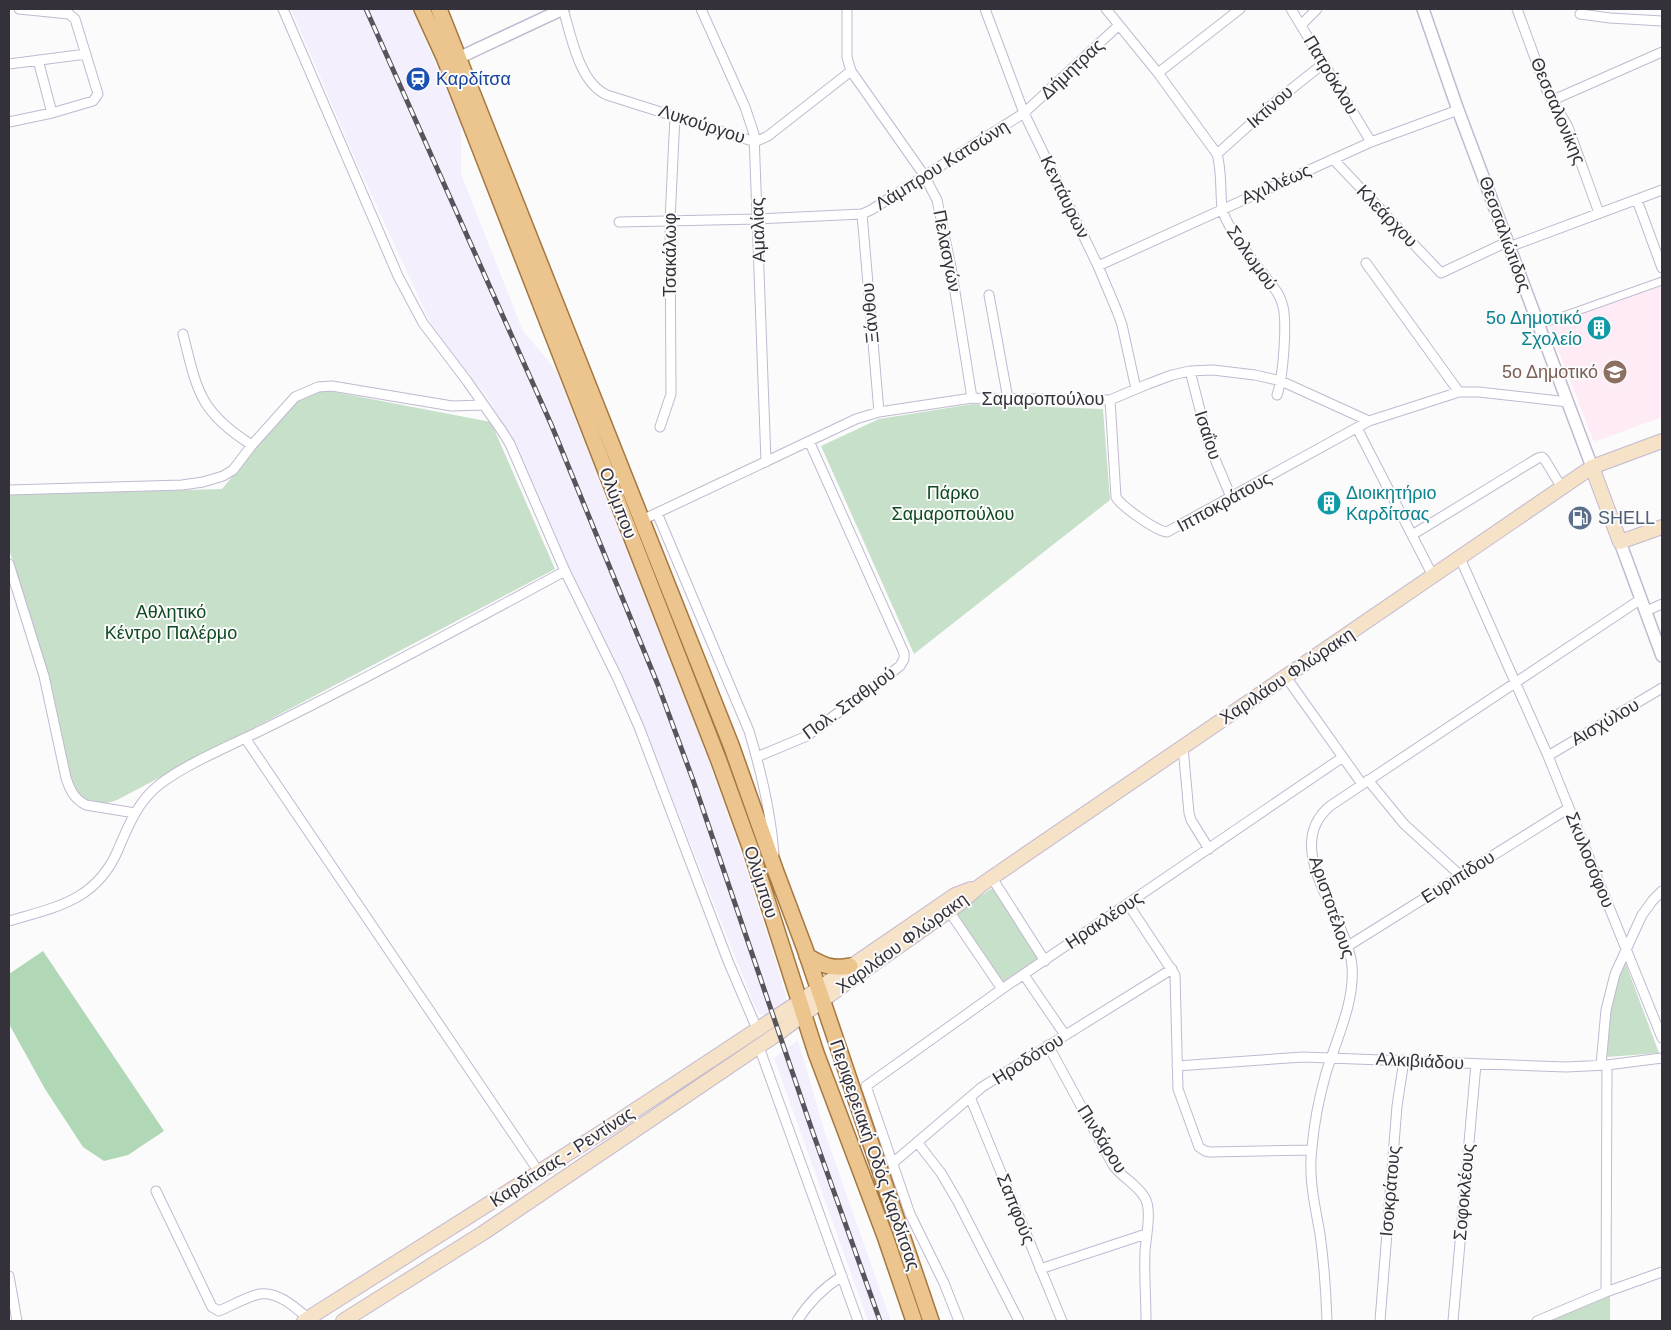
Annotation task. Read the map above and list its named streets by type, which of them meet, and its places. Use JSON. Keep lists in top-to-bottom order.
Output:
{
  "streets": {
    "main road": [
      "Θεσσαλιώτιδος",
      "Ολύμπου",
      "Χαριλάου Φλώρακη",
      "Περιφερειακή Οδός Καρδίτσας",
      "Καρδίτσας - Ρεντίνας"
    ],
    "street": [
      "Δήμητρας",
      "Πατρόκλου",
      "Ικτίνου",
      "Θεσσαλονίκης",
      "Λυκούργου",
      "Λάμπρου Κατσώνη",
      "Αχιλλέως",
      "Κεντάυρων",
      "Κλεάρχου",
      "Αμαλίας",
      "Πελασγών",
      "Τσακάλωφ",
      "Σολωμού",
      "Ξάνθου",
      "Σαμαροπούλου",
      "Ισαΐου",
      "Ιπποκράτους",
      "Πολ. Σταθμού",
      "Αισχύλου",
      "Σκυλοσόφου",
      "Ευριπίδου",
      "Αριστοτέλους",
      "Ηρακλέους",
      "Ηροδότου",
      "Αλκιβιάδου",
      "Πινδάρου",
      "Ισοκράτους",
      "Σοφοκλέους",
      "Σαπφούς"
    ]
  },
  "crossings": [
    ["Δήμητρας", "Λάμπρου Κατσώνη"],
    ["Δήμητρας", "Κεντάυρων"],
    ["Δήμητρας", "Σολωμού"],
    ["Πατρόκλου", "Ικτίνου"],
    ["Πατρόκλου", "Αχιλλέως"],
    ["Ικτίνου", "Σολωμού"],
    ["Λυκούργου", "Αμαλίας"],
    ["Λυκούργου", "Πελασγών"],
    ["Λυκούργου", "Τσακάλωφ"],
    ["Λάμπρου Κατσώνη", "Κεντάυρων"],
    ["Λάμπρου Κατσώνη", "Αμαλίας"],
    ["Λάμπρου Κατσώνη", "Πελασγών"],
    ["Λάμπρου Κατσώνη", "Τσακάλωφ"],
    ["Λάμπρου Κατσώνη", "Ξάνθου"],
    ["Αχιλλέως", "Κεντάυρων"],
    ["Αχιλλέως", "Κλεάρχου"],
    ["Αχιλλέως", "Θεσσαλιώτιδος"],
    ["Αχιλλέως", "Σολωμού"],
    ["Κεντάυρων", "Σαμαροπούλου"],
    ["Κλεάρχου", "Θεσσαλιώτιδος"],
    ["Αμαλίας", "Σαμαροπούλου"],
    ["Θεσσαλιώτιδος", "Χαριλάου Φλώρακη"],
    ["Θεσσαλιώτιδος", "Αριστοτέλους"],
    ["Πελασγών", "Σαμαροπούλου"],
    ["Σολωμού", "Σαμαροπούλου"],
    ["Ξάνθου", "Σαμαροπούλου"],
    ["Σαμαροπούλου", "Ισαΐου"],
    ["Σαμαροπούλου", "Ιπποκράτους"],
    ["Σαμαροπούλου", "Ολύμπου"],
    ["Σαμαροπούλου", "Πολ. Σταθμού"],
    ["Ισαΐου", "Ιπποκράτους"],
    ["Ολύμπου", "Χαριλάου Φλώρακη"],
    ["Ολύμπου", "Περιφερειακή Οδός Καρδίτσας"],
    ["Ολύμπου", "Καρδίτσας - Ρεντίνας"],
    ["Χαριλάου Φλώρακη", "Σκυλοσόφου"],
    ["Χαριλάου Φλώρακη", "Περιφερειακή Οδός Καρδίτσας"],
    ["Χαριλάου Φλώρακη", "Καρδίτσας - Ρεντίνας"],
    ["Αισχύλου", "Σκυλοσόφου"],
    ["Σκυλοσόφου", "Ευριπίδου"],
    ["Σκυλοσόφου", "Αριστοτέλους"],
    ["Ευριπίδου", "Αριστοτέλους"],
    ["Αριστοτέλους", "Αλκιβιάδου"],
    ["Ηρακλέους", "Ηροδότου"],
    ["Ηροδότου", "Πινδάρου"],
    ["Ηροδότου", "Σαπφούς"],
    ["Αλκιβιάδου", "Ισοκράτους"],
    ["Αλκιβιάδου", "Σοφοκλέους"],
    ["Περιφερειακή Οδός Καρδίτσας", "Καρδίτσας - Ρεντίνας"]
  ],
  "parks": ["Πάρκο Σαμαροπούλου", "Αθλητικό Κέντρο Παλέρμο"],
  "places": {
    "station": ["Καρδίτσα"],
    "building": ["5ο Δημοτικό Σχολείο", "Διοικητήριο Καρδίτσας"],
    "school or university": ["5ο Δημοτικό"],
    "fuel station": ["SHELL"]
  }
}
